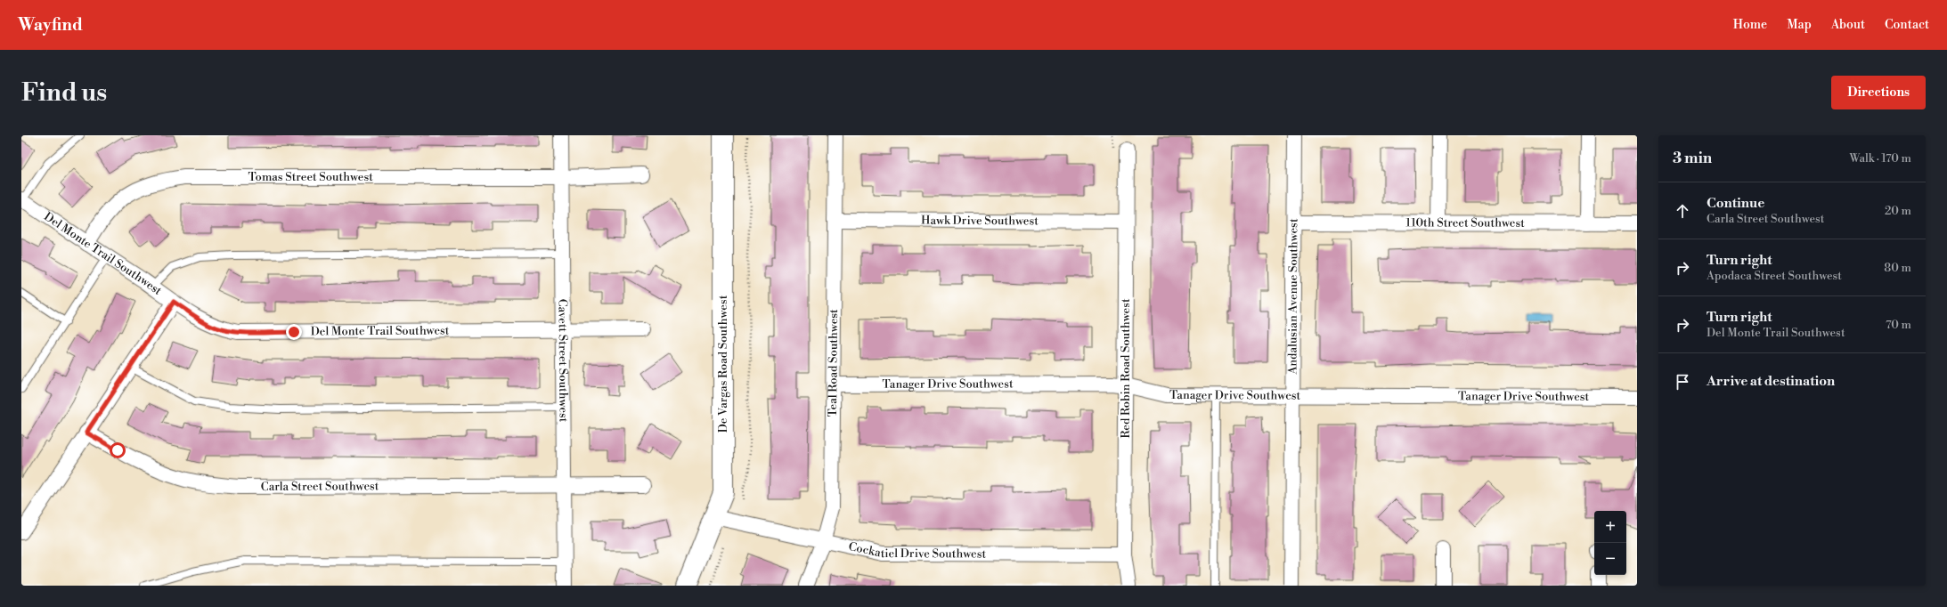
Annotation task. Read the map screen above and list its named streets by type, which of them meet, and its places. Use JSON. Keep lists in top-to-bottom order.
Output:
{
  "streets": {
    "street": [
      "Tomas Street Southwest",
      "Hawk Drive Southwest",
      "110th Street Southwest",
      "Del Monte Trail Southwest",
      "Andalusian Avenue Southwest",
      "Cavett Street Southwest",
      "Teal Road Southwest",
      "De Vargas Road Southwest",
      "Red Robin Road Southwest",
      "Tanager Drive Southwest",
      "Carla Street Southwest",
      "Cockatiel Drive Southwest"
    ]
  },
  "crossings": [
    ["Tomas Street Southwest", "Del Monte Trail Southwest"],
    ["Tomas Street Southwest", "Cavett Street Southwest"],
    ["Hawk Drive Southwest", "Teal Road Southwest"],
    ["Hawk Drive Southwest", "Red Robin Road Southwest"],
    ["110th Street Southwest", "Andalusian Avenue Southwest"],
    ["Del Monte Trail Southwest", "Cavett Street Southwest"],
    ["Andalusian Avenue Southwest", "Tanager Drive Southwest"],
    ["Cavett Street Southwest", "Carla Street Southwest"],
    ["Teal Road Southwest", "Tanager Drive Southwest"],
    ["Teal Road Southwest", "Cockatiel Drive Southwest"],
    ["De Vargas Road Southwest", "Cockatiel Drive Southwest"],
    ["Red Robin Road Southwest", "Tanager Drive Southwest"],
    ["Red Robin Road Southwest", "Cockatiel Drive Southwest"]
  ],
  "page": {
    "header": "Wayfind",
    "nav": [
      "Home",
      "Map",
      "About",
      "Contact"
    ],
    "buttons": "Directions",
    "title": "Find us",
    "heading": ["3 min", "Walk · 170 m"],
    "list": [
      ["Continue", "Carla Street Southwest", "20 m"],
      ["Turn right", "Apodaca Street Southwest", "80 m"],
      ["Turn right", "Del Monte Trail Southwest", "70 m"],
      "Arrive at destination"
    ],
    "map_buttons": ["+", "−"]
  }
}
